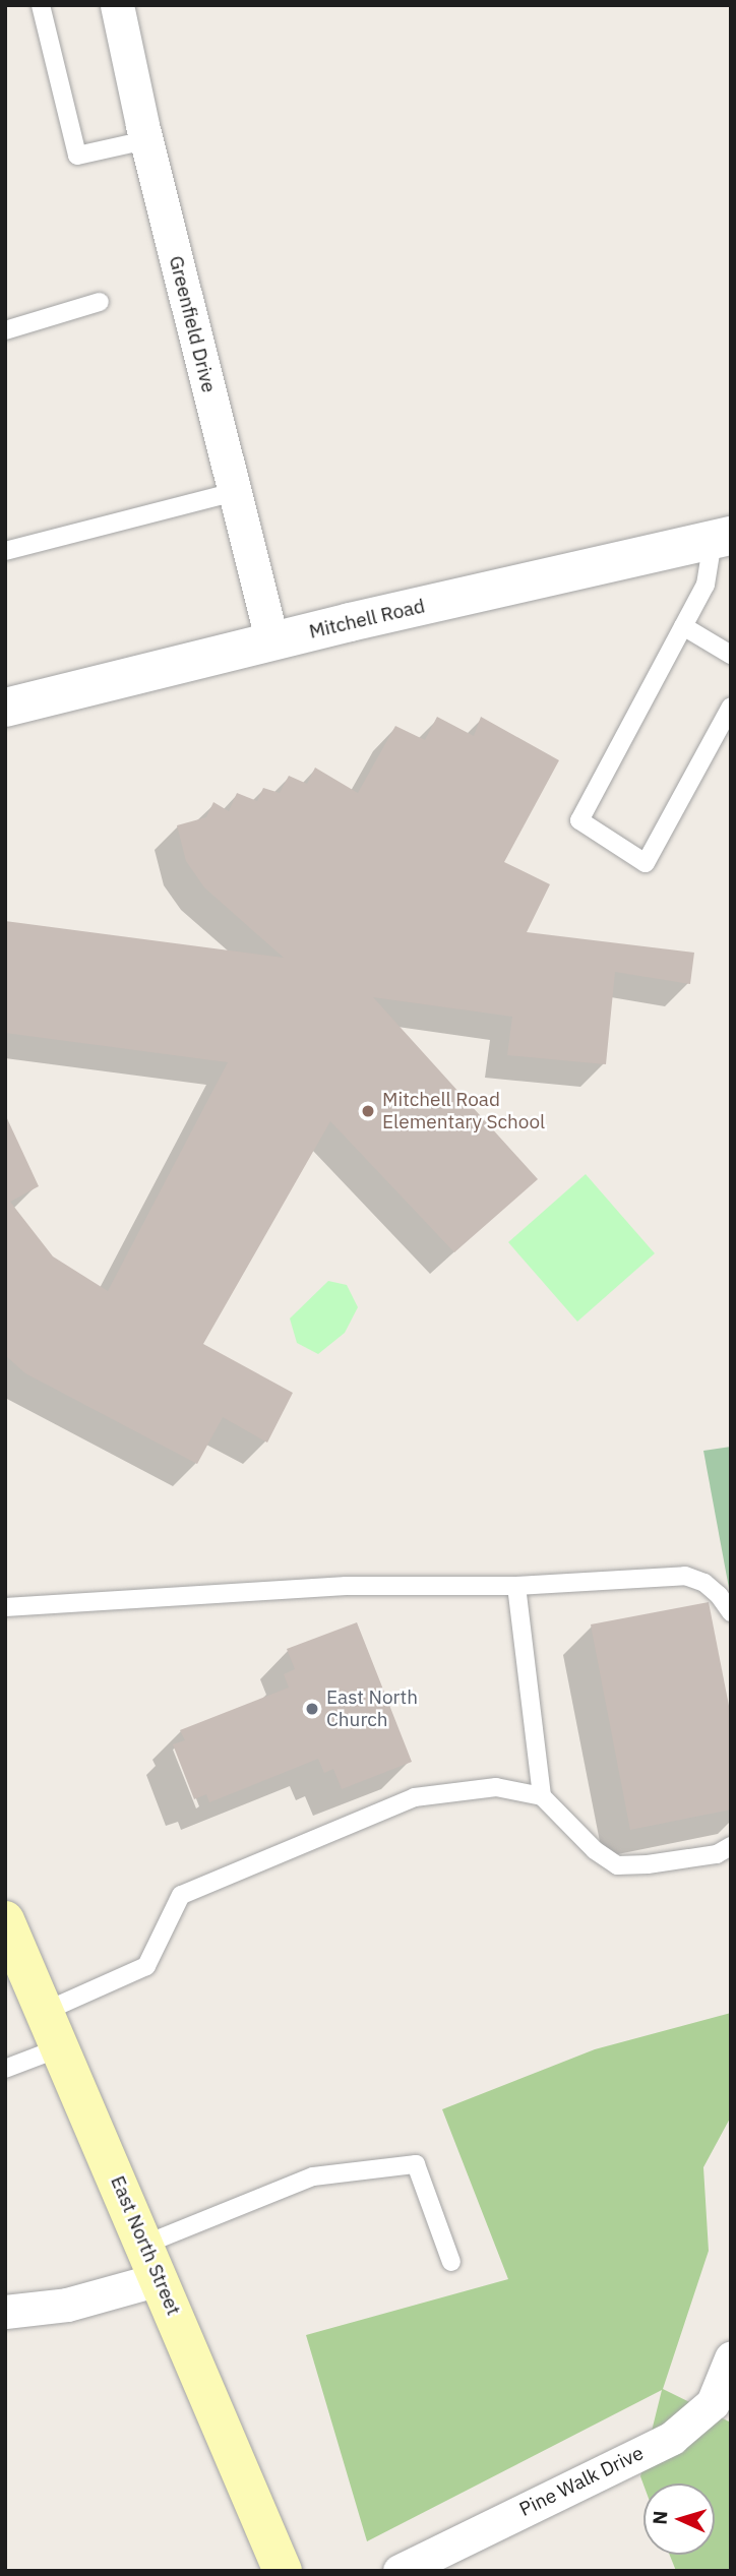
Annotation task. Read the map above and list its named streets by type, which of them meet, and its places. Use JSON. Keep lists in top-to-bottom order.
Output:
{
  "streets": {
    "main road": ["East North Street"],
    "street": ["Greenfield Drive", "Mitchell Road", "Pine Walk Drive"]
  },
  "crossings": [
    ["Greenfield Drive", "Mitchell Road"]
  ],
  "places": ["Mitchell Road Elementary School", "East North Church"],
  "north": "left"
}
